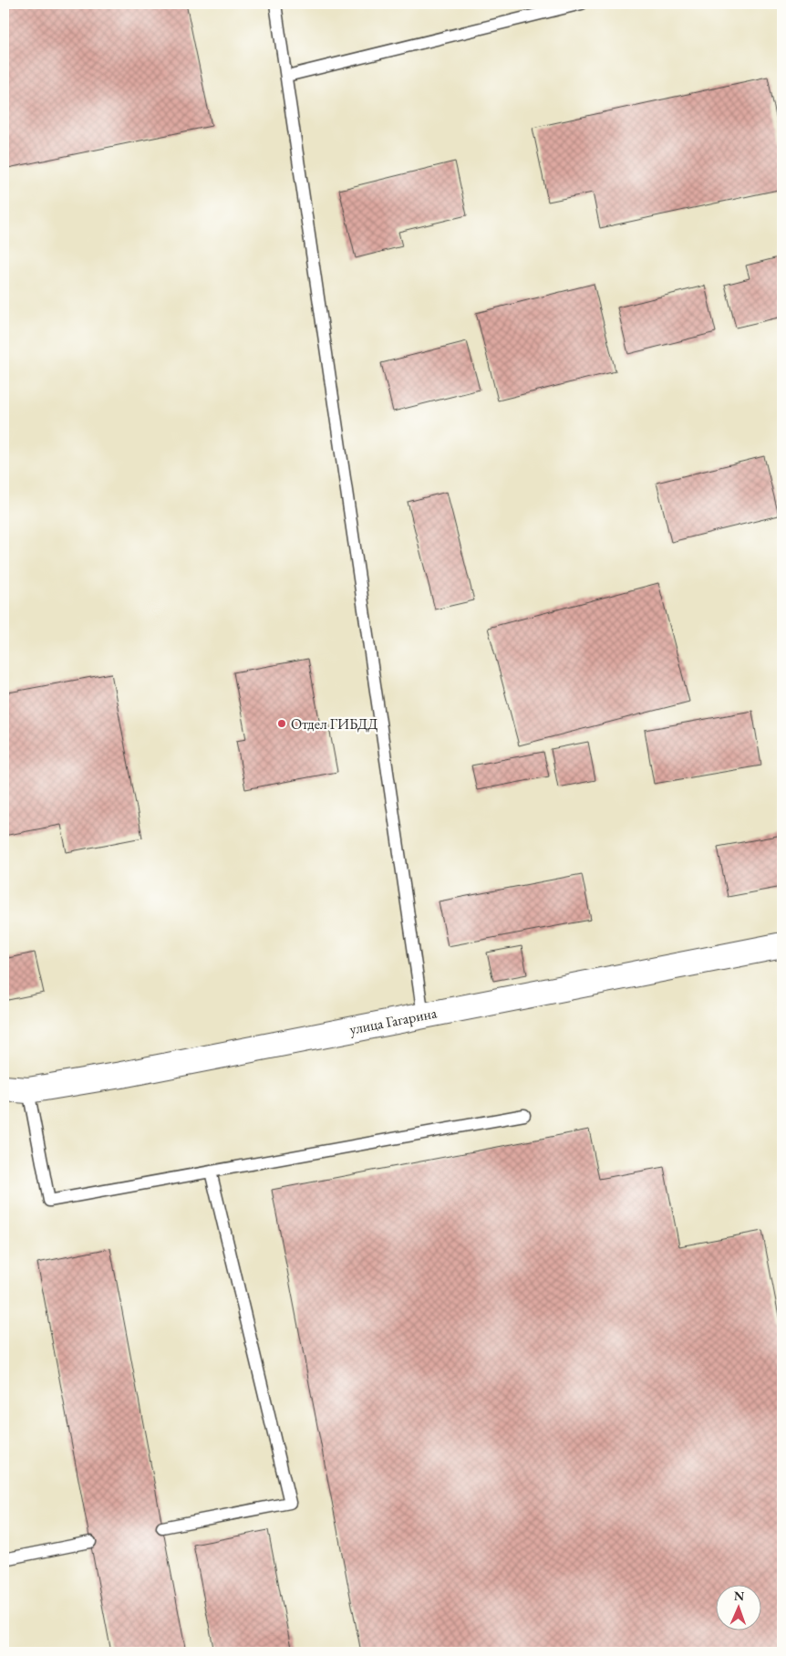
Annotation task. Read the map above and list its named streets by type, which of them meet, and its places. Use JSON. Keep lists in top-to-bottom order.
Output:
{
  "streets": {
    "street": ["улица Гагарина"]
  },
  "places": ["Отдел ГИБДД"],
  "north": "top"
}
